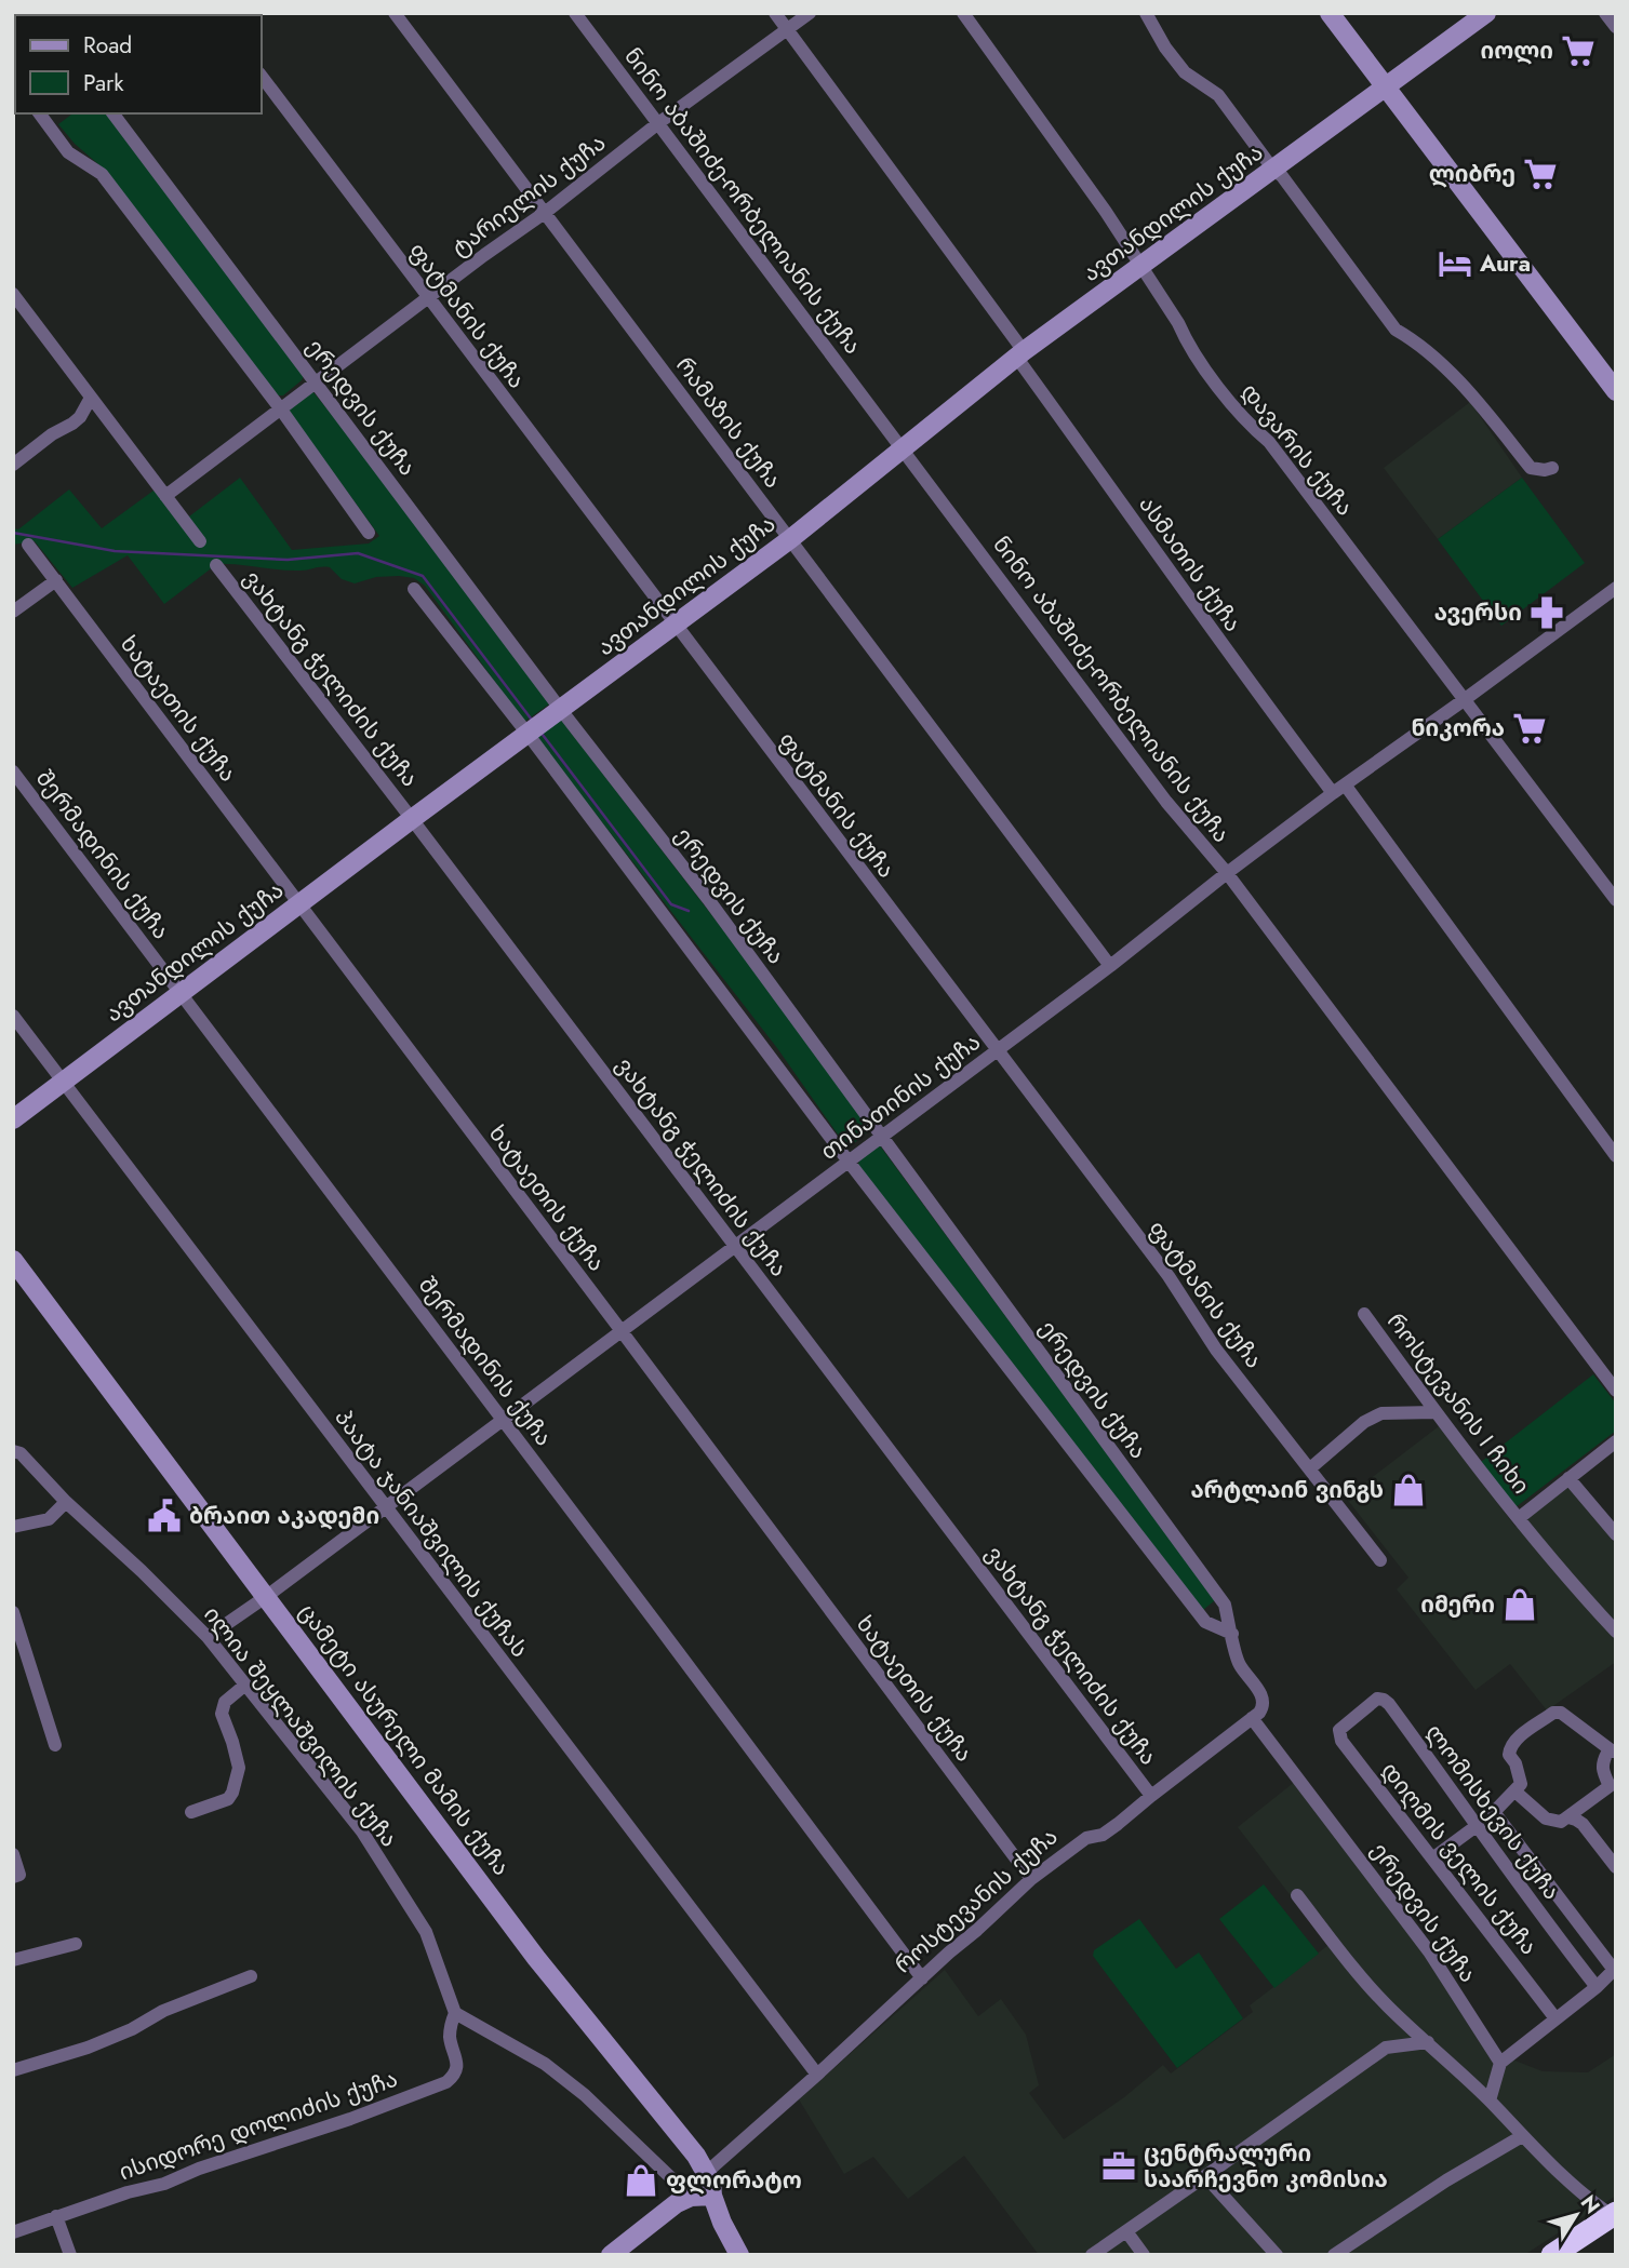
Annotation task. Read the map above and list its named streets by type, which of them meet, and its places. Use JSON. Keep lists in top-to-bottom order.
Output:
{
  "streets": {
    "street": [
      "ტარიელის ქუჩა",
      "ნინო აბაშიძე-ორბელიანის ქუჩა",
      "ავთანდილის ქუჩა",
      "ფატმანის ქუჩა",
      "ერედვის ქუჩა",
      "რამაზის ქუჩა",
      "დავარის ქუჩა",
      "ასმათის ქუჩა",
      "ვახტანგ ჭელიძის ქუჩა",
      "ხატაეთის ქუჩა",
      "შერმადინის ქუჩა",
      "თინათინის ქუჩა",
      "როსტევანის I ჩიხი",
      "პაატა ჯანიაშვილის ქუჩას",
      "ილია შეყლაშვილის ქუჩა",
      "ცამეტი ასურელი მამის ქუჩა",
      "ლომისხევის ქუჩა",
      "დიღმის ველის ქუჩა",
      "როსტევანის ქუჩა",
      "ისიდორე დოლიძის ქუჩა"
    ]
  },
  "crossings": [
    ["ტარიელის ქუჩა", "ნინო აბაშიძე-ორბელიანის ქუჩა"],
    ["ტარიელის ქუჩა", "ფატმანის ქუჩა"],
    ["ტარიელის ქუჩა", "ერედვის ქუჩა"],
    ["ტარიელის ქუჩა", "რამაზის ქუჩა"],
    ["ტარიელის ქუჩა", "ასმათის ქუჩა"],
    ["ნინო აბაშიძე-ორბელიანის ქუჩა", "ავთანდილის ქუჩა"],
    ["ნინო აბაშიძე-ორბელიანის ქუჩა", "თინათინის ქუჩა"],
    ["ავთანდილის ქუჩა", "ფატმანის ქუჩა"],
    ["ავთანდილის ქუჩა", "ერედვის ქუჩა"],
    ["ავთანდილის ქუჩა", "რამაზის ქუჩა"],
    ["ავთანდილის ქუჩა", "დავარის ქუჩა"],
    ["ავთანდილის ქუჩა", "ასმათის ქუჩა"],
    ["ავთანდილის ქუჩა", "ვახტანგ ჭელიძის ქუჩა"],
    ["ავთანდილის ქუჩა", "ხატაეთის ქუჩა"],
    ["ავთანდილის ქუჩა", "შერმადინის ქუჩა"],
    ["ავთანდილის ქუჩა", "პაატა ჯანიაშვილის ქუჩას"],
    ["ფატმანის ქუჩა", "თინათინის ქუჩა"],
    ["ერედვის ქუჩა", "თინათინის ქუჩა"],
    ["ერედვის ქუჩა", "როსტევანის ქუჩა"],
    ["რამაზის ქუჩა", "თინათინის ქუჩა"],
    ["დავარის ქუჩა", "თინათინის ქუჩა"],
    ["ასმათის ქუჩა", "თინათინის ქუჩა"],
    ["ვახტანგ ჭელიძის ქუჩა", "თინათინის ქუჩა"],
    ["ვახტანგ ჭელიძის ქუჩა", "როსტევანის ქუჩა"],
    ["ხატაეთის ქუჩა", "თინათინის ქუჩა"],
    ["ხატაეთის ქუჩა", "როსტევანის ქუჩა"],
    ["შერმადინის ქუჩა", "თინათინის ქუჩა"],
    ["შერმადინის ქუჩა", "როსტევანის ქუჩა"],
    ["თინათინის ქუჩა", "პაატა ჯანიაშვილის ქუჩას"],
    ["თინათინის ქუჩა", "ილია შეყლაშვილის ქუჩა"],
    ["თინათინის ქუჩა", "ცამეტი ასურელი მამის ქუჩა"],
    ["პაატა ჯანიაშვილის ქუჩას", "როსტევანის ქუჩა"],
    ["ილია შეყლაშვილის ქუჩა", "ისიდორე დოლიძის ქუჩა"],
    ["ცამეტი ასურელი მამის ქუჩა", "როსტევანის ქუჩა"],
    ["ლომისხევის ქუჩა", "დიღმის ველის ქუჩა"]
  ],
  "places": {
    "supermarket": ["იოლი", "ლიბრე", "ნიკორა"],
    "hotel": ["Aura"],
    "pharmacy": ["ავერსი"],
    "shop": ["არტლაინ ვინგს", "იმერი", "ფლორატო"],
    "public building": ["ბრაით აკადემი"],
    "office": ["ცენტრალური საარჩევნო კომისია"]
  },
  "legend": ["Road", "Park"],
  "north": "top right"
}
